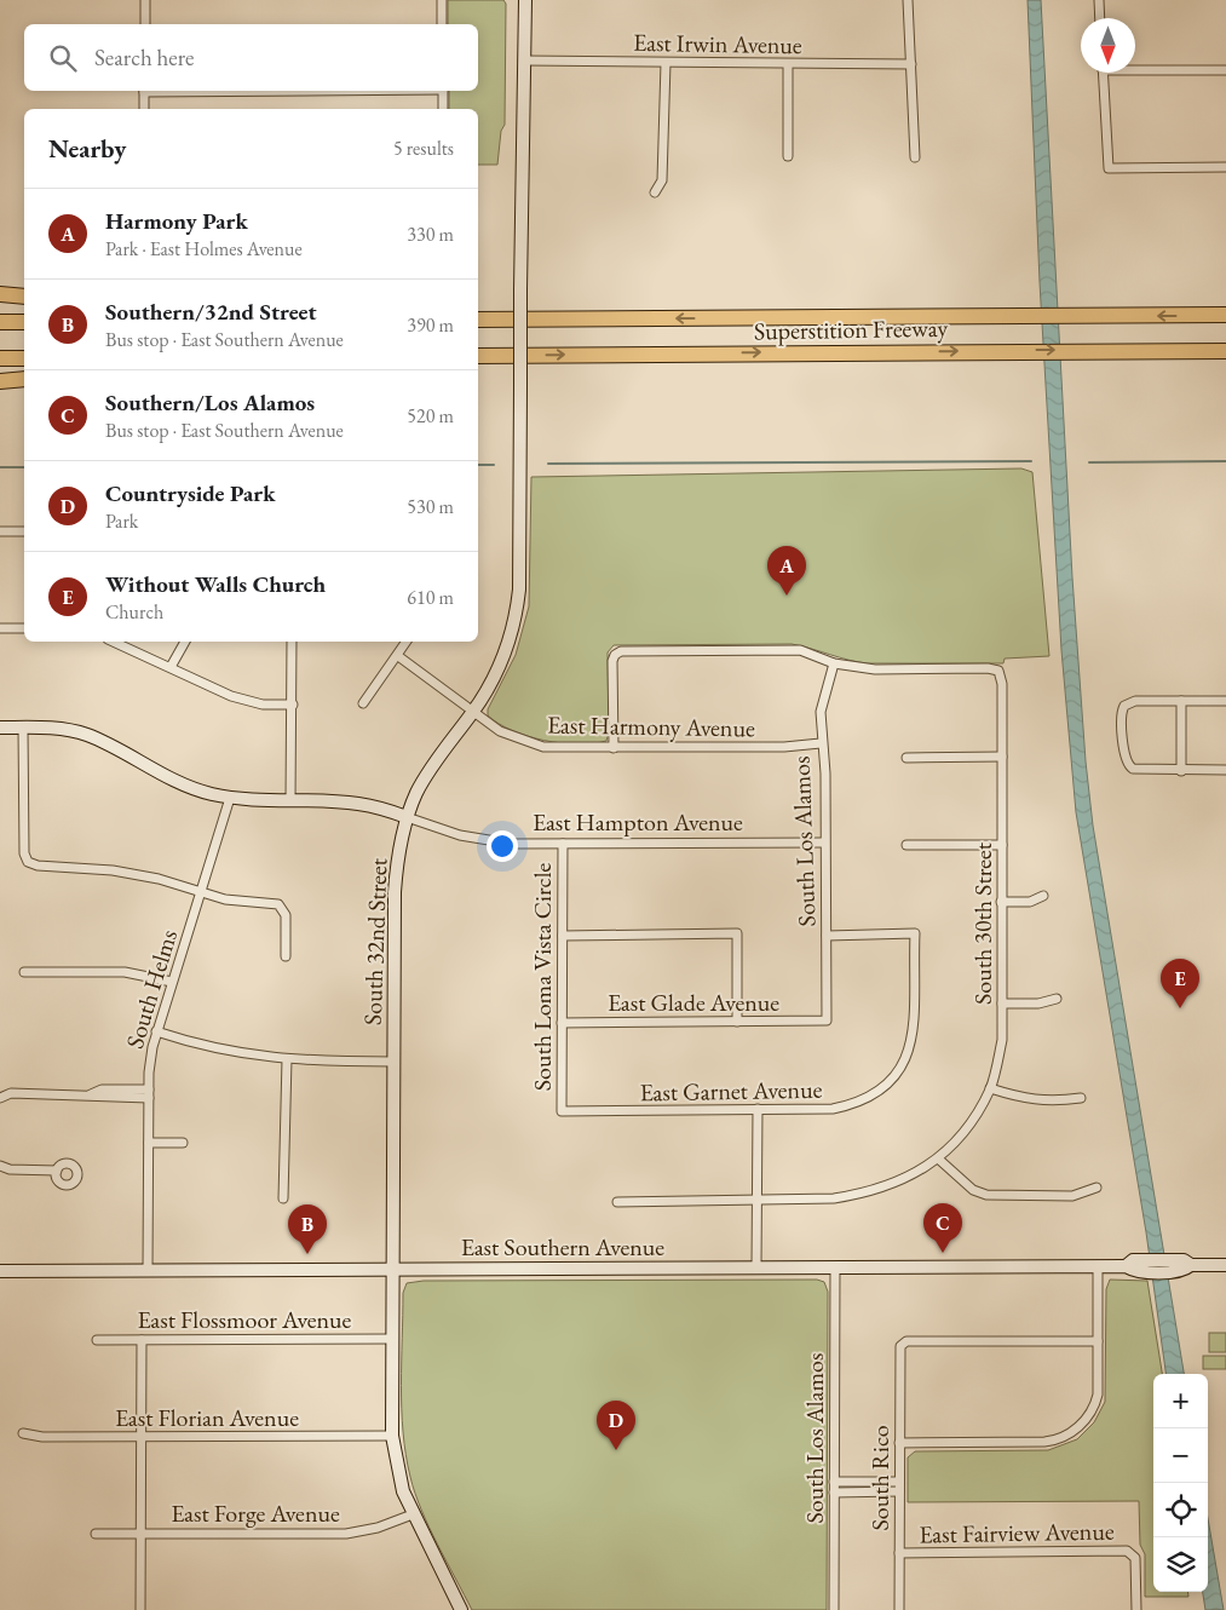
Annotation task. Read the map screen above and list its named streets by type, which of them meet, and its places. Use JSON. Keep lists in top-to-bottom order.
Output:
{
  "streets": {
    "highway": ["Superstition Freeway"],
    "street": [
      "East Irwin Avenue",
      "East Harmony Avenue",
      "East Hampton Avenue",
      "South Los Alamos",
      "South 30th Street",
      "South 32nd Street",
      "South Loma Vista Circle",
      "South Helms",
      "East Glade Avenue",
      "East Garnet Avenue",
      "East Southern Avenue",
      "East Flossmoor Avenue",
      "East Florian Avenue",
      "South Rico",
      "East Forge Avenue",
      "East Fairview Avenue"
    ]
  },
  "crossings": [
    ["East Irwin Avenue", "South 32nd Street"],
    ["East Harmony Avenue", "South Los Alamos"],
    ["East Harmony Avenue", "South 32nd Street"],
    ["East Hampton Avenue", "South Los Alamos"],
    ["East Hampton Avenue", "South 32nd Street"],
    ["East Hampton Avenue", "South Loma Vista Circle"],
    ["East Hampton Avenue", "South Helms"],
    ["South Los Alamos", "South 30th Street"],
    ["South Los Alamos", "East Glade Avenue"],
    ["South Los Alamos", "East Garnet Avenue"],
    ["South Los Alamos", "East Southern Avenue"],
    ["South 32nd Street", "East Southern Avenue"],
    ["South 32nd Street", "East Flossmoor Avenue"],
    ["South 32nd Street", "East Florian Avenue"],
    ["South 32nd Street", "East Forge Avenue"],
    ["South Loma Vista Circle", "East Glade Avenue"],
    ["South Loma Vista Circle", "East Garnet Avenue"],
    ["South Helms", "East Southern Avenue"],
    ["South Rico", "East Fairview Avenue"]
  ],
  "north": "bottom",
  "page": {
    "search": "Search here",
    "heading": ["Nearby", "5 results"],
    "list": [
      {
        "mark": "A",
        "name": "Harmony Park",
        "note": "Park · East Holmes Avenue",
        "value": "330 m"
      },
      {
        "mark": "B",
        "name": "Southern/32nd Street",
        "note": "Bus stop · East Southern Avenue",
        "value": "390 m"
      },
      {
        "mark": "C",
        "name": "Southern/Los Alamos",
        "note": "Bus stop · East Southern Avenue",
        "value": "520 m"
      },
      {
        "mark": "D",
        "name": "Countryside Park",
        "note": "Park",
        "value": "530 m"
      },
      {
        "mark": "E",
        "name": "Without Walls Church",
        "note": "Church",
        "value": "610 m"
      }
    ],
    "pins": [
      "A",
      "E",
      "C",
      "B",
      "D"
    ],
    "map_buttons": ["+", "−"]
  }
}
